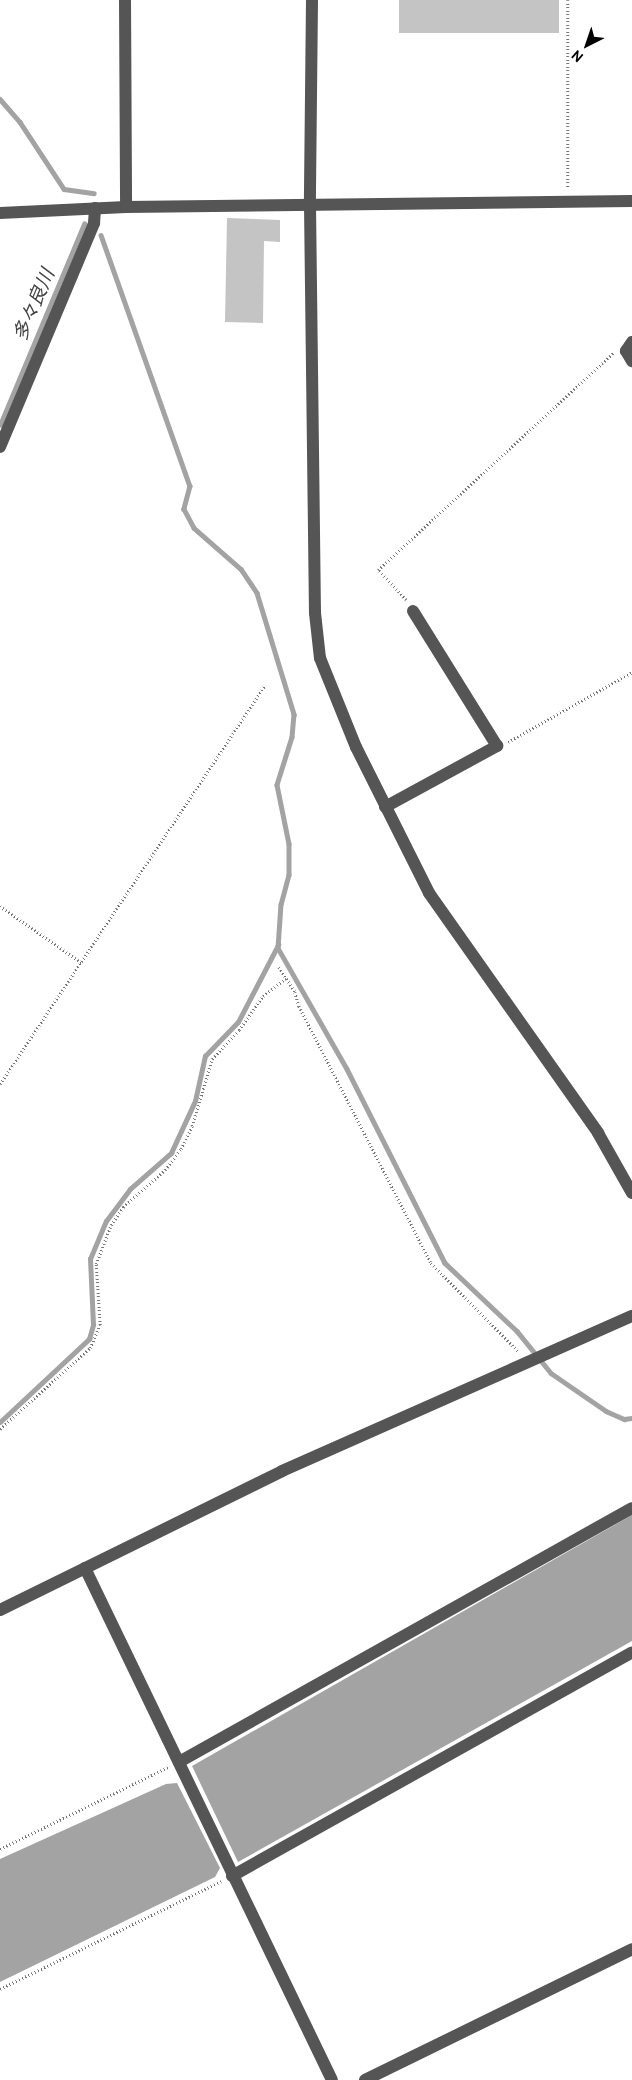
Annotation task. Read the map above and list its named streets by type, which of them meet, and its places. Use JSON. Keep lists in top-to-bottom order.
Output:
{
  "water": ["多々良川"],
  "north": "bottom left"
}
